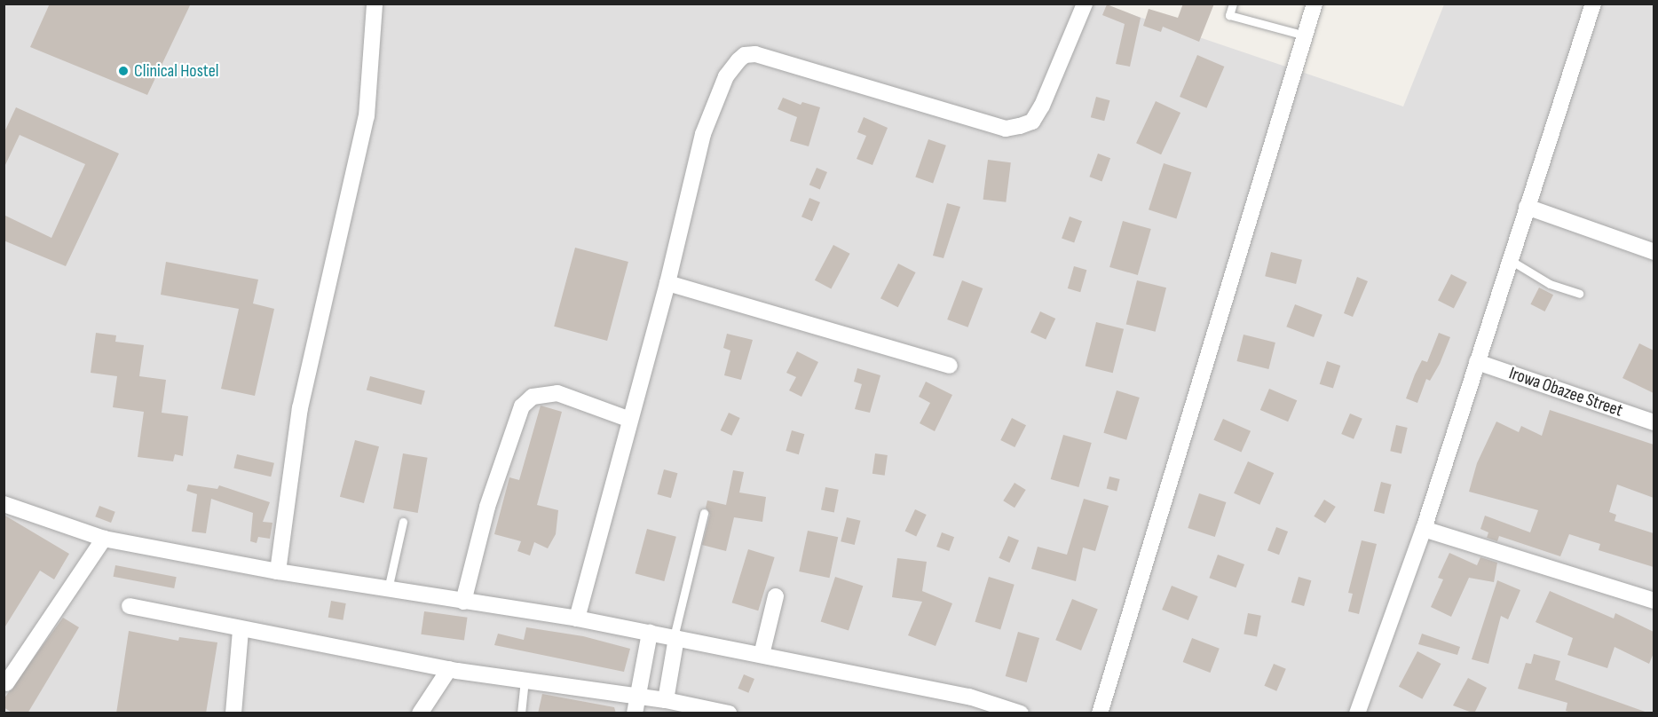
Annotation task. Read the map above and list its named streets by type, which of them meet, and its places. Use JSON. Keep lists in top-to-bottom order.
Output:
{
  "streets": {
    "street": ["Irowa Obazee Street"]
  },
  "places": ["Clinical Hostel"]
}
